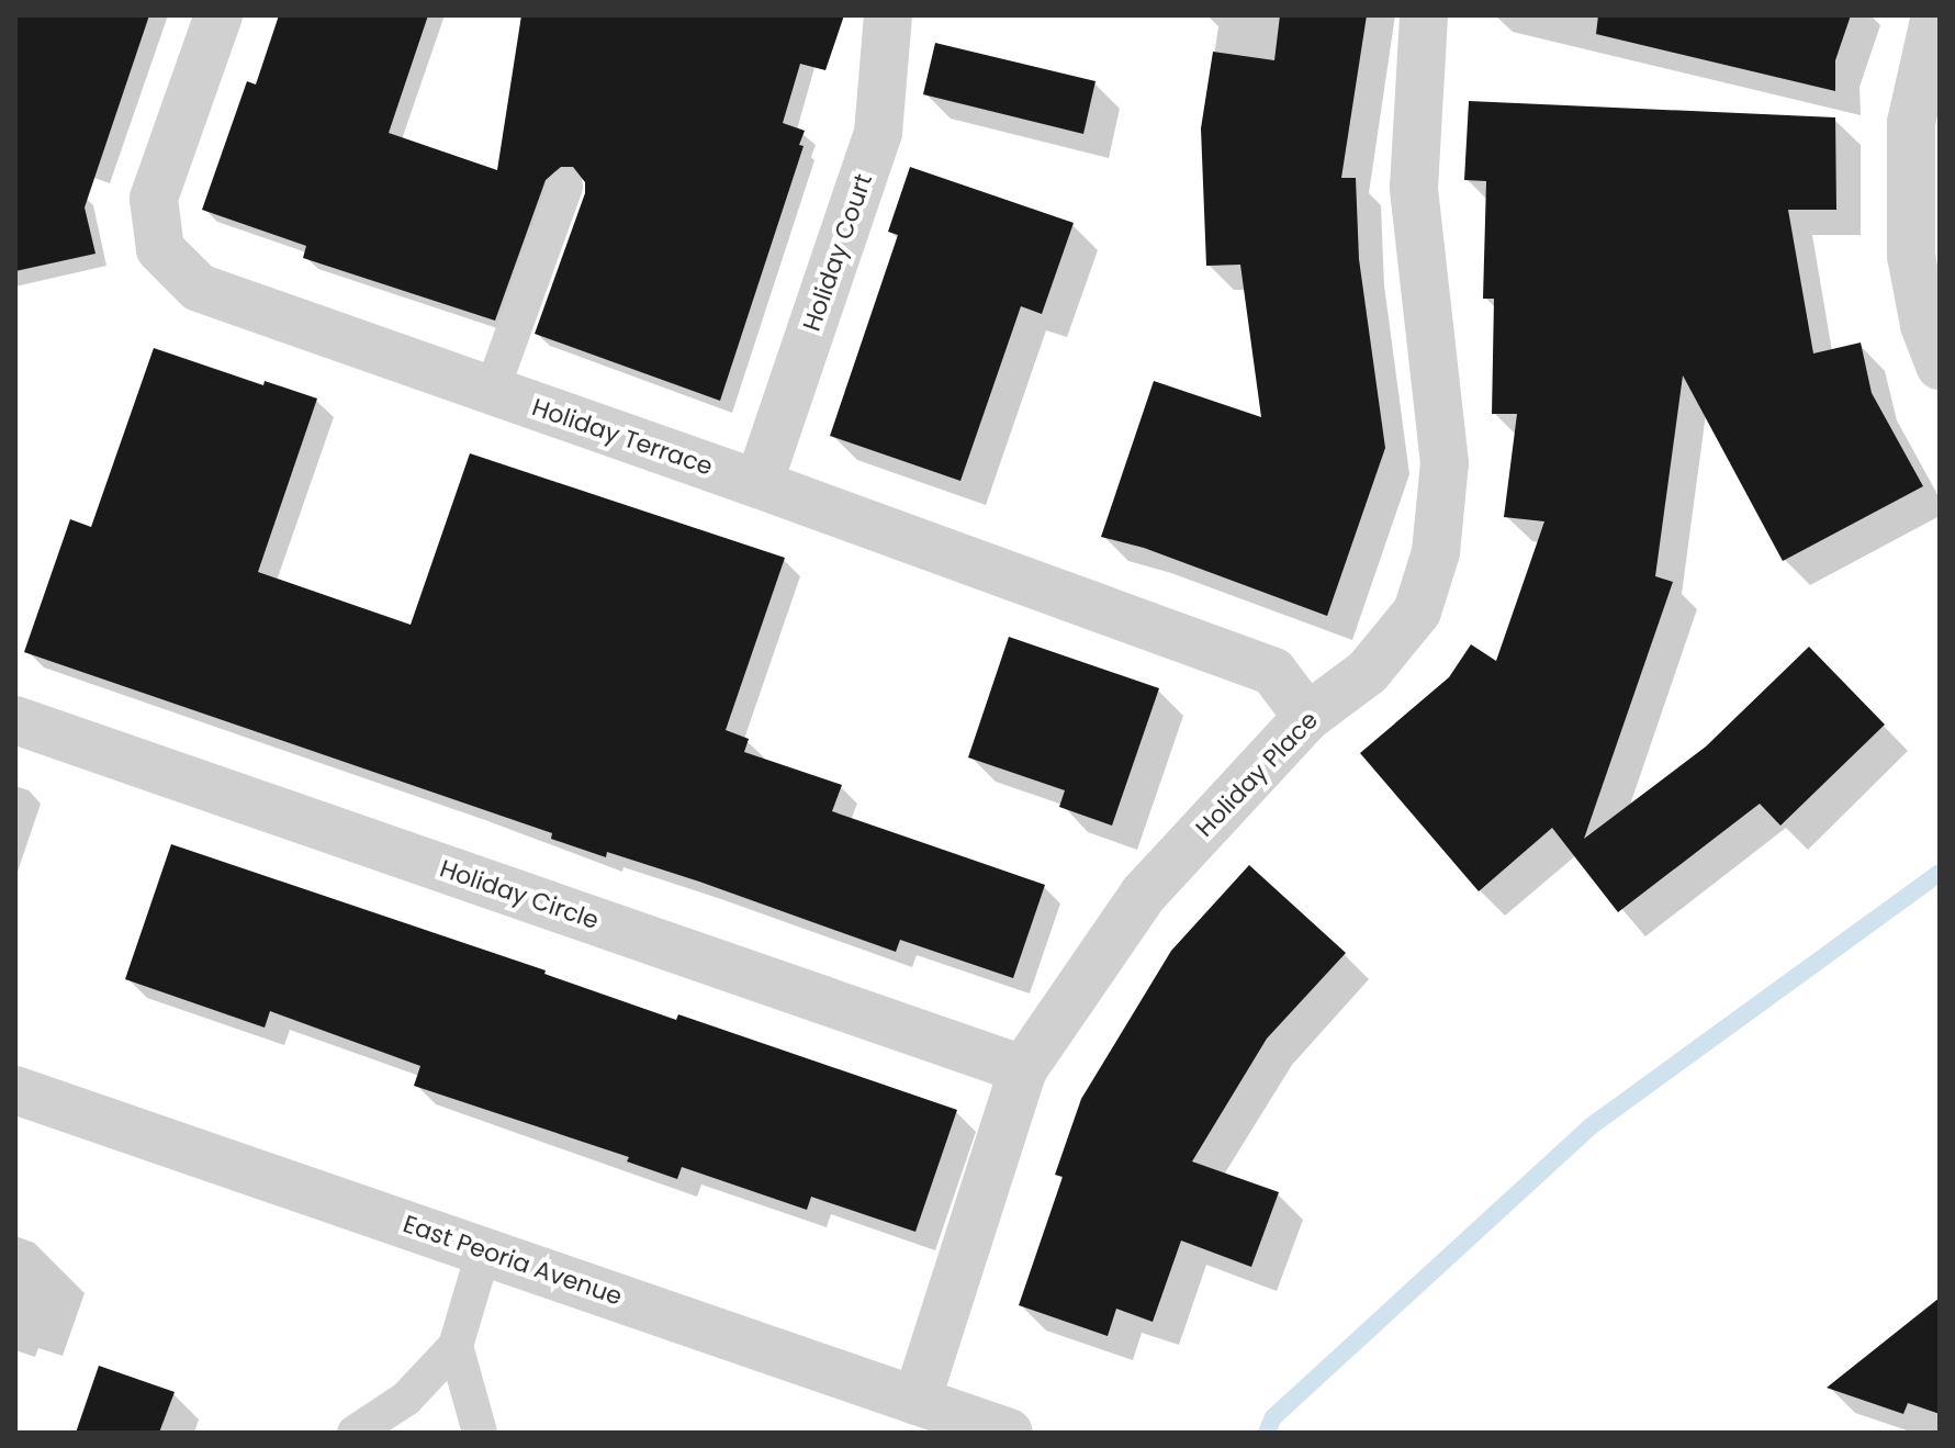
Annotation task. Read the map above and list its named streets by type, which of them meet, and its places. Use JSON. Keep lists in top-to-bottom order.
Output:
{
  "streets": {
    "street": [
      "Holiday Court",
      "Holiday Terrace",
      "Holiday Place",
      "Holiday Circle",
      "East Peoria Avenue"
    ]
  },
  "crossings": [
    ["Holiday Court", "Holiday Terrace"],
    ["Holiday Terrace", "Holiday Place"],
    ["Holiday Place", "Holiday Circle"],
    ["Holiday Place", "East Peoria Avenue"]
  ]
}
